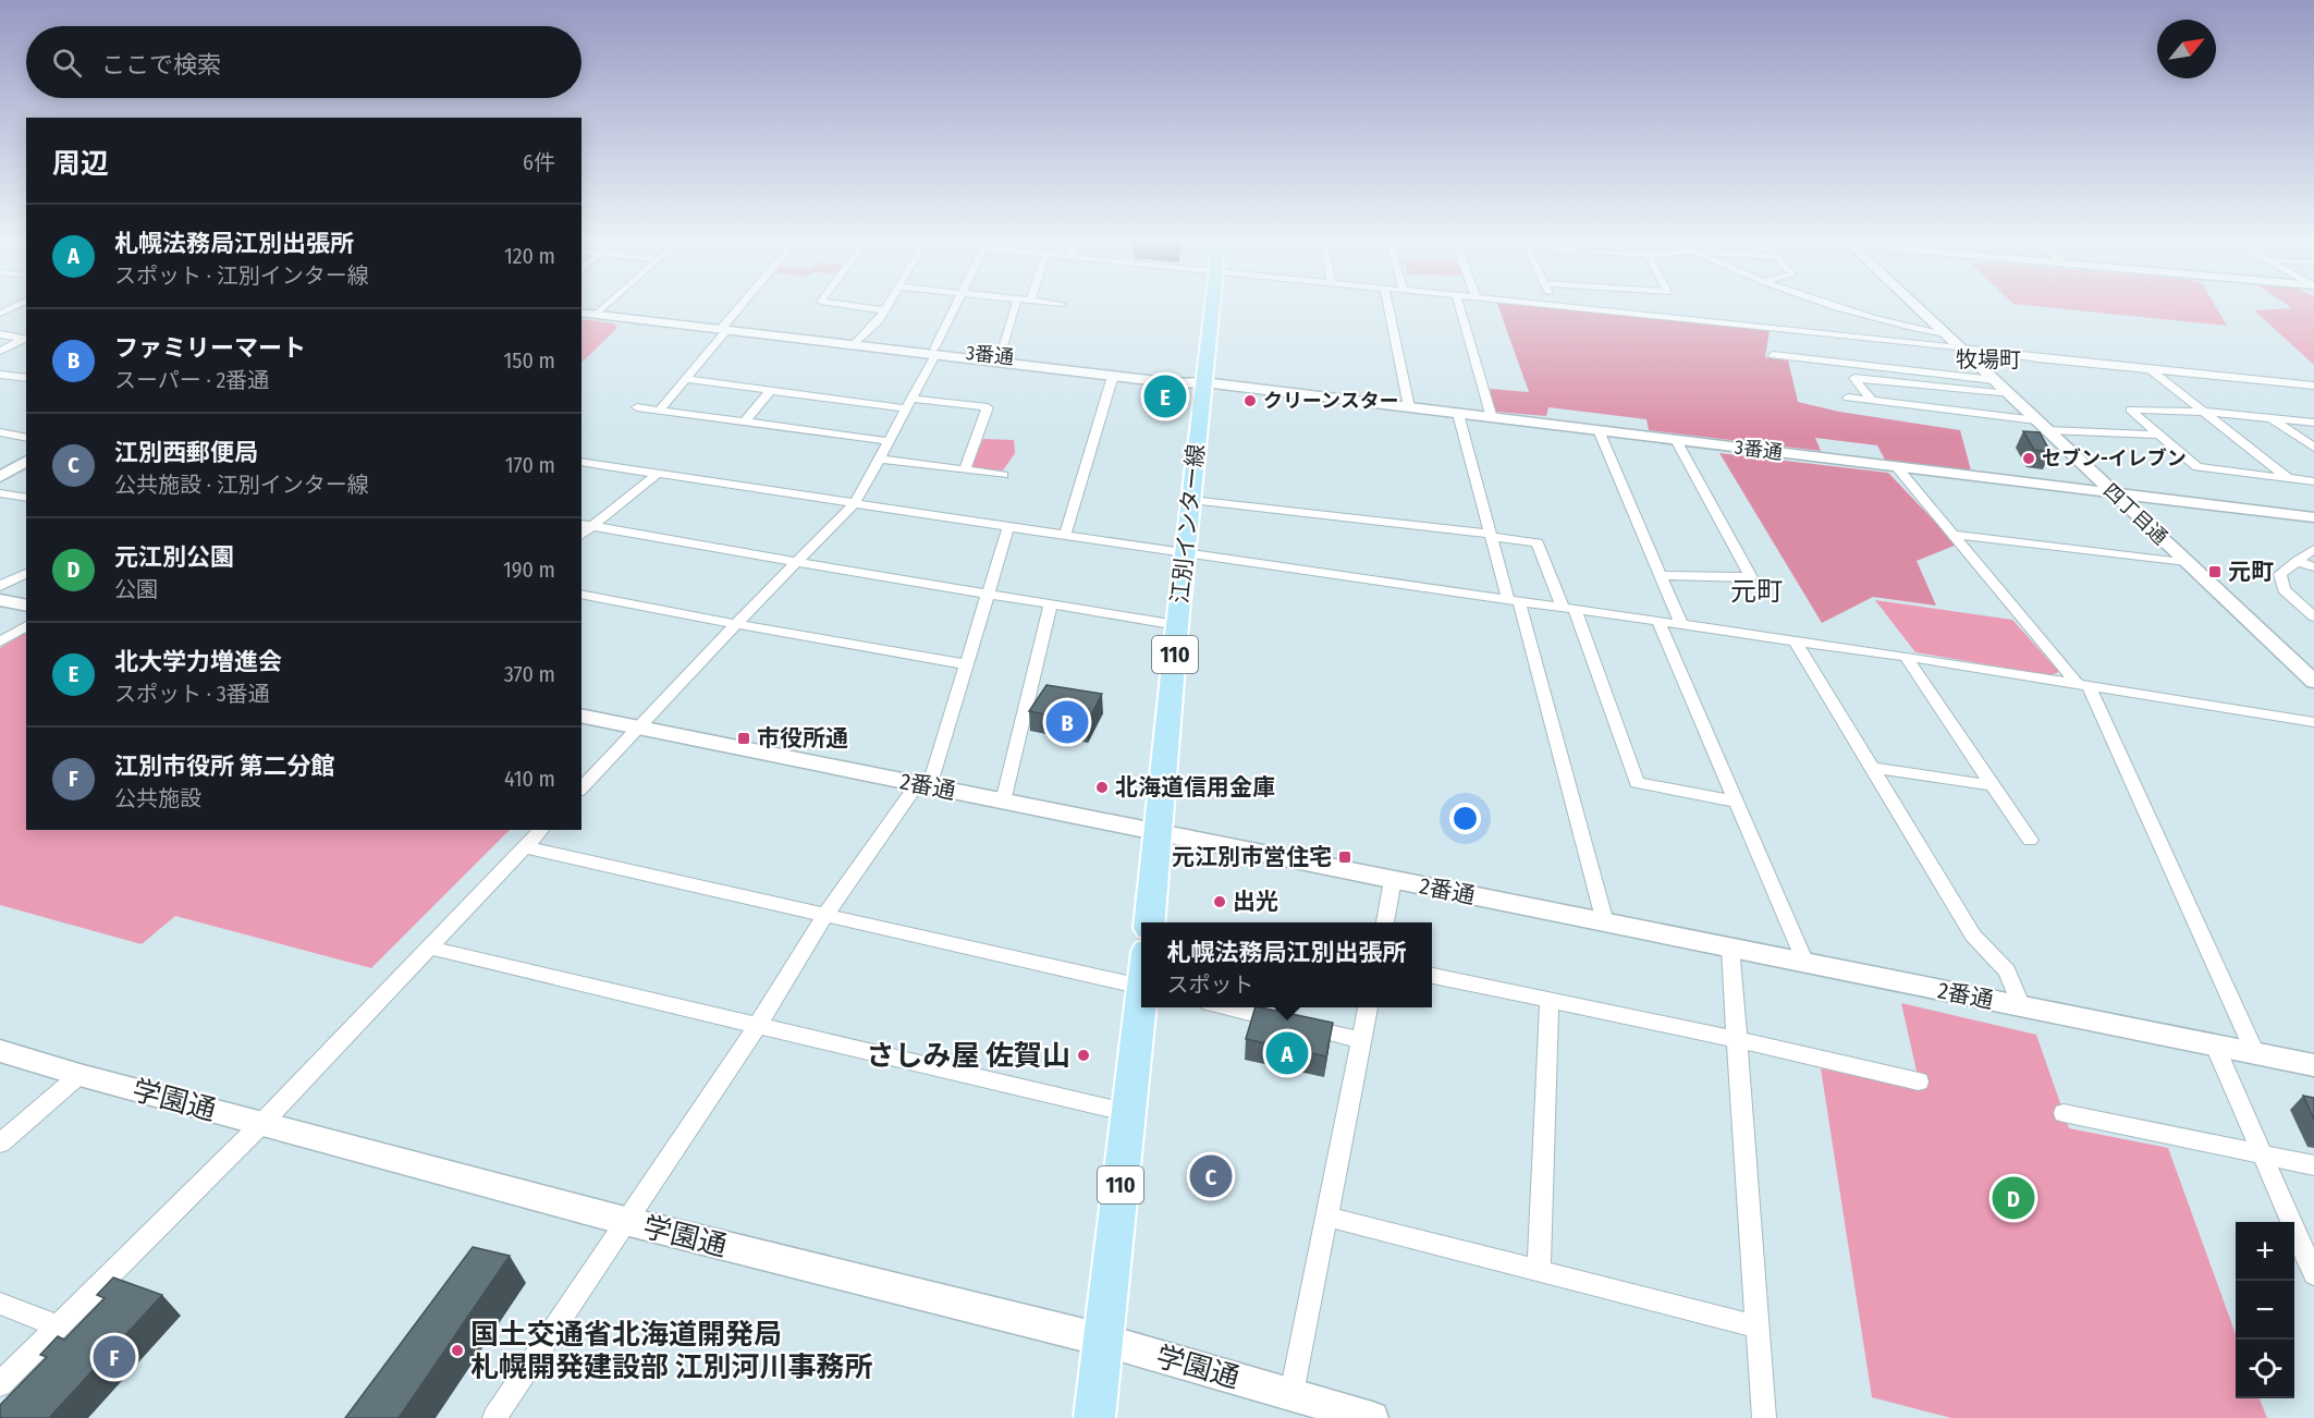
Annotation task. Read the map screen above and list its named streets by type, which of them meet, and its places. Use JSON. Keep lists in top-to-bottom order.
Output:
{
  "streets": {
    "main road": ["江別インター線", "110"],
    "street": [
      "3番通",
      "四丁目通",
      "2番通",
      "学園通"
    ]
  },
  "crossings": [
    ["3番通", "四丁目通"],
    ["3番通", "江別インター線"],
    ["江別インター線", "2番通"],
    ["110", "学園通"]
  ],
  "districts": ["牧場町", "元町"],
  "places": {
    "other": [
      "クリーンスター",
      "セブン-イレブン",
      "北海道信用金庫",
      "出光",
      "さしみ屋 佐賀山",
      "国土交通省北海道開発局 札幌開発建設部 江別河川事務所"
    ],
    "transit": ["元町", "市役所通", "元江別市営住宅"]
  },
  "north": "top right",
  "page": {
    "search": "ここで検索",
    "heading": ["周辺", "6件"],
    "list": [
      {
        "mark": "A",
        "name": "札幌法務局江別出張所",
        "note": "スポット · 江別インター線",
        "value": "120 m"
      },
      {
        "mark": "B",
        "name": "ファミリーマート",
        "note": "スーパー · 2番通",
        "value": "150 m"
      },
      {
        "mark": "C",
        "name": "江別西郵便局",
        "note": "公共施設 · 江別インター線",
        "value": "170 m"
      },
      {
        "mark": "D",
        "name": "元江別公園",
        "note": "公園",
        "value": "190 m"
      },
      {
        "mark": "E",
        "name": "北大学力増進会",
        "note": "スポット · 3番通",
        "value": "370 m"
      },
      {
        "mark": "F",
        "name": "江別市役所 第二分館",
        "note": "公共施設",
        "value": "410 m"
      }
    ],
    "pins": [
      "E",
      "B",
      "A",
      "C",
      "D",
      "F"
    ],
    "popup": ["札幌法務局江別出張所", "スポット"],
    "map_buttons": ["+", "−"]
  }
}
